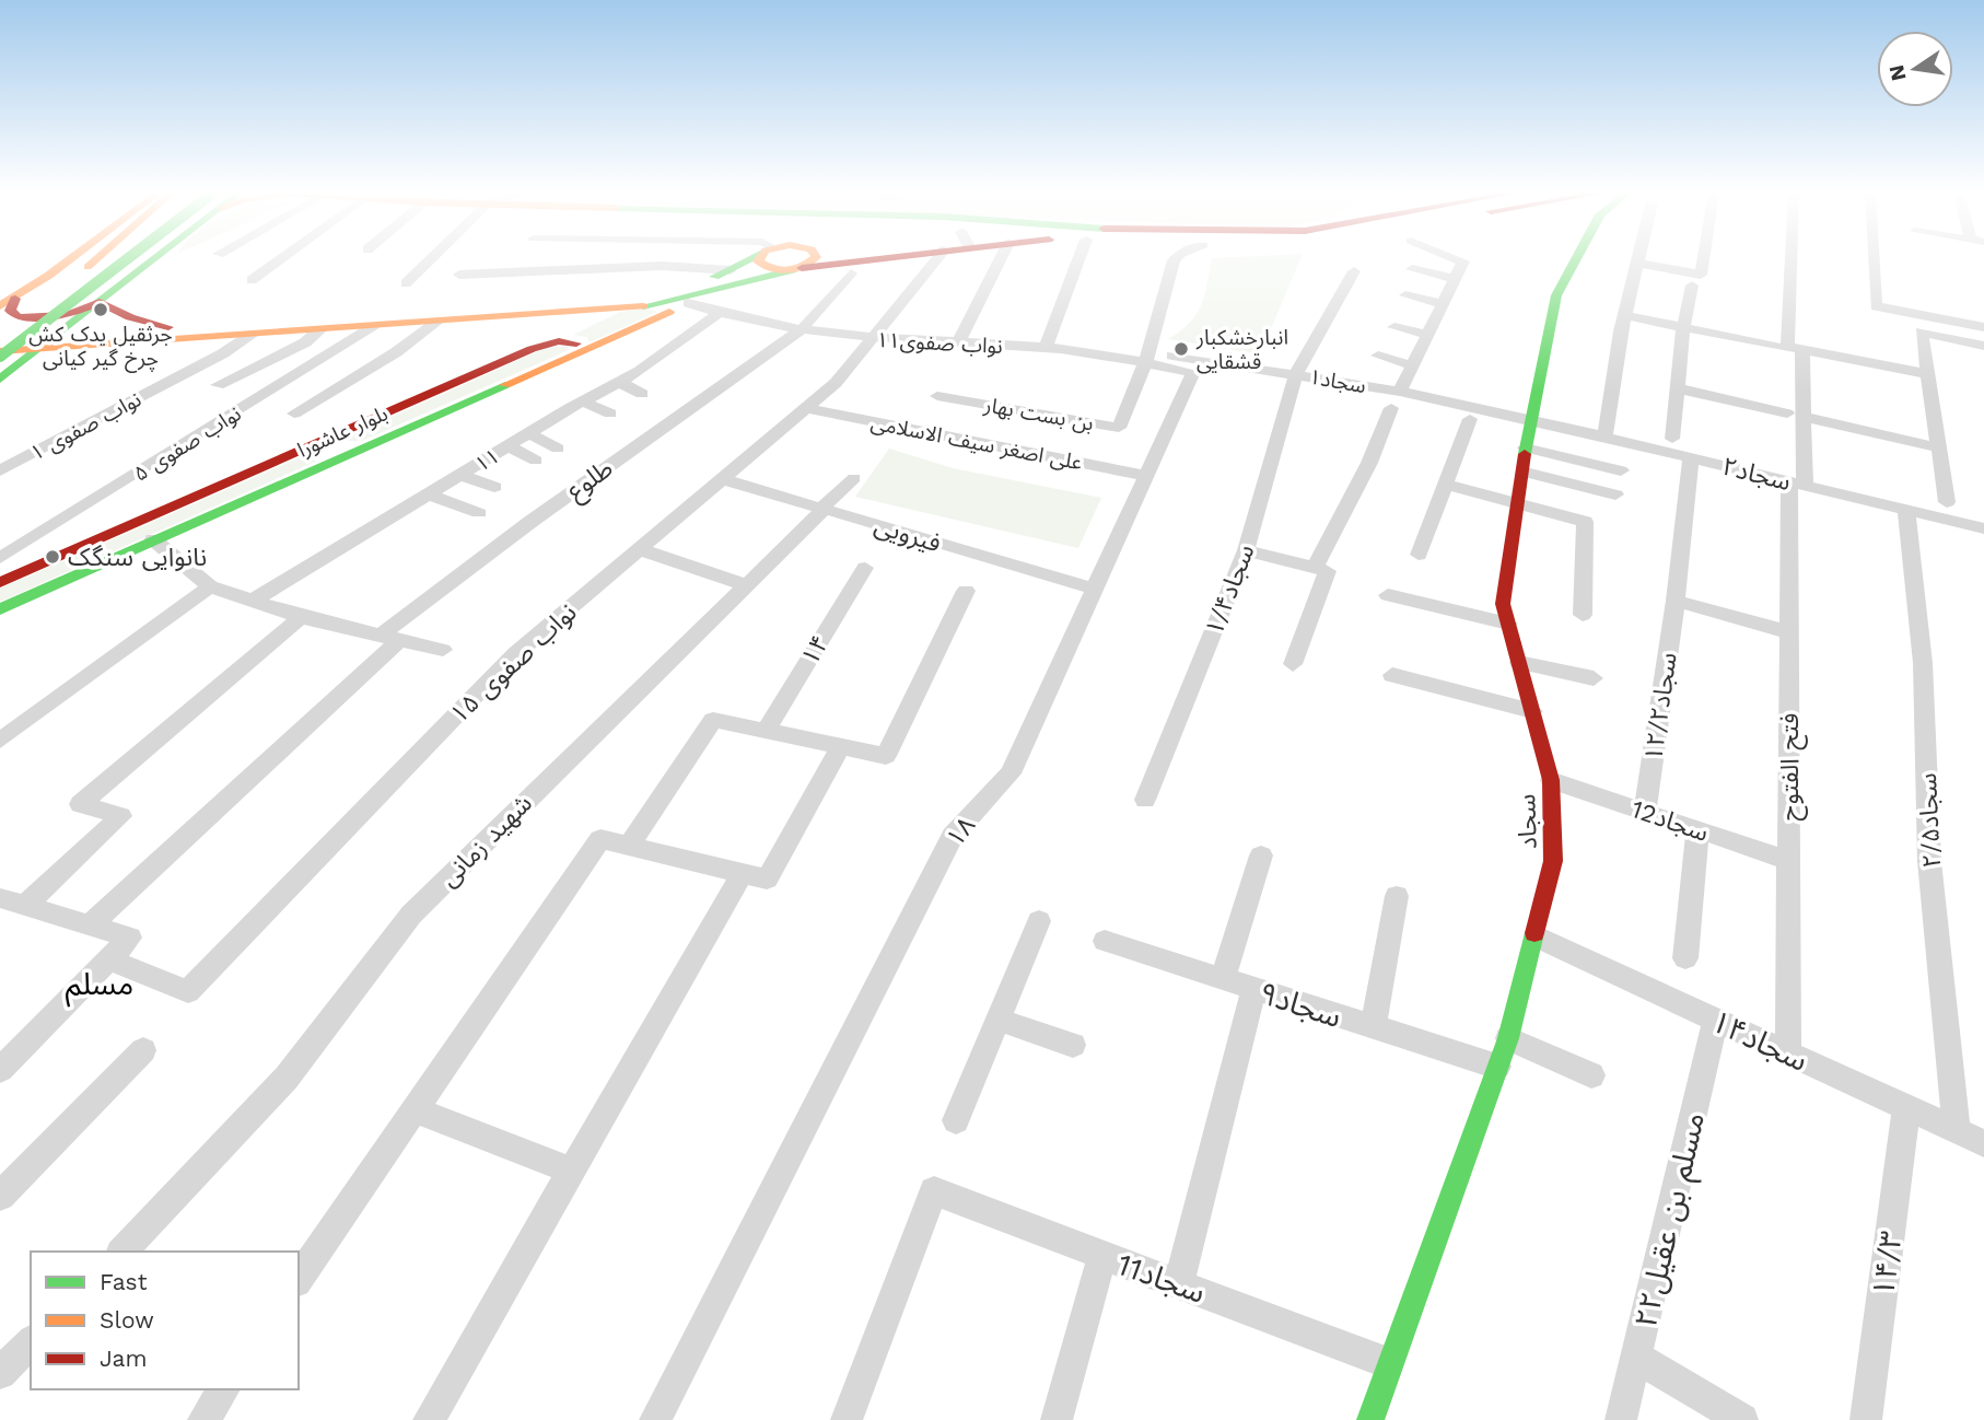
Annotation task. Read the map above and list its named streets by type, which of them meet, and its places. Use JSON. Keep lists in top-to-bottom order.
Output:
{
  "streets": {
    "main road": ["بلوار عاشورا", "سجاد"],
    "street": [
      "۱۱نواب صفوی",
      "۱سجاد",
      "بن بست بهار",
      "نواب صفوی ۱",
      "علی اصغر سیف الاسلامی",
      "نواب صفوی ۵",
      "۱۱",
      "۲سجاد",
      "طلوع",
      "فیرویی",
      "۱/۴سجاد",
      "۱۴",
      "نواب صفوی ۱۵",
      "۱۲/۲سجاد",
      "فتح الفتوح",
      "12سجاد",
      "۲/۵سجاد",
      "۱۸",
      "شهید زمانی",
      "۹سجاد",
      "۱۴سجاد",
      "مسلم بن عقیل۲۲",
      "۱۴/۳",
      "11سجاد"
    ]
  },
  "crossings": [
    ["۱۱نواب صفوی", "۱سجاد"],
    ["۱۱نواب صفوی", "بن بست بهار"],
    ["۱۱نواب صفوی", "بلوار عاشورا"],
    ["۱۱نواب صفوی", "۱۱"],
    ["۱۱نواب صفوی", "طلوع"],
    ["۱۱نواب صفوی", "نواب صفوی ۱۵"],
    ["۱۱نواب صفوی", "۱۸"],
    ["۱سجاد", "بن بست بهار"],
    ["۱سجاد", "۲سجاد"],
    ["۱سجاد", "۱/۴سجاد"],
    ["۱سجاد", "سجاد"],
    ["علی اصغر سیف الاسلامی", "نواب صفوی ۱۵"],
    ["علی اصغر سیف الاسلامی", "۱۸"],
    ["۲سجاد", "۱۲/۲سجاد"],
    ["۲سجاد", "فتح الفتوح"],
    ["۲سجاد", "۲/۵سجاد"],
    ["۲سجاد", "سجاد"],
    ["فیرویی", "نواب صفوی ۱۵"],
    ["فیرویی", "۱۸"],
    ["فیرویی", "شهید زمانی"],
    ["۱۲/۲سجاد", "12سجاد"],
    ["فتح الفتوح", "12سجاد"],
    ["فتح الفتوح", "۱۴سجاد"],
    ["12سجاد", "سجاد"],
    ["۲/۵سجاد", "۱۴سجاد"],
    ["سجاد", "۹سجاد"],
    ["سجاد", "۱۴سجاد"],
    ["سجاد", "11سجاد"],
    ["۱۴سجاد", "مسلم بن عقیل۲۲"],
    ["۱۴سجاد", "۱۴/۳"]
  ],
  "districts": ["مسلم"],
  "places": ["جرثقیل یدک کش چرخ گیر کیانی", "انبارخشکبار قشقایی", "نانوایی سنگک"],
  "legend": ["Fast", "Slow", "Jam"],
  "north": "left"
}
